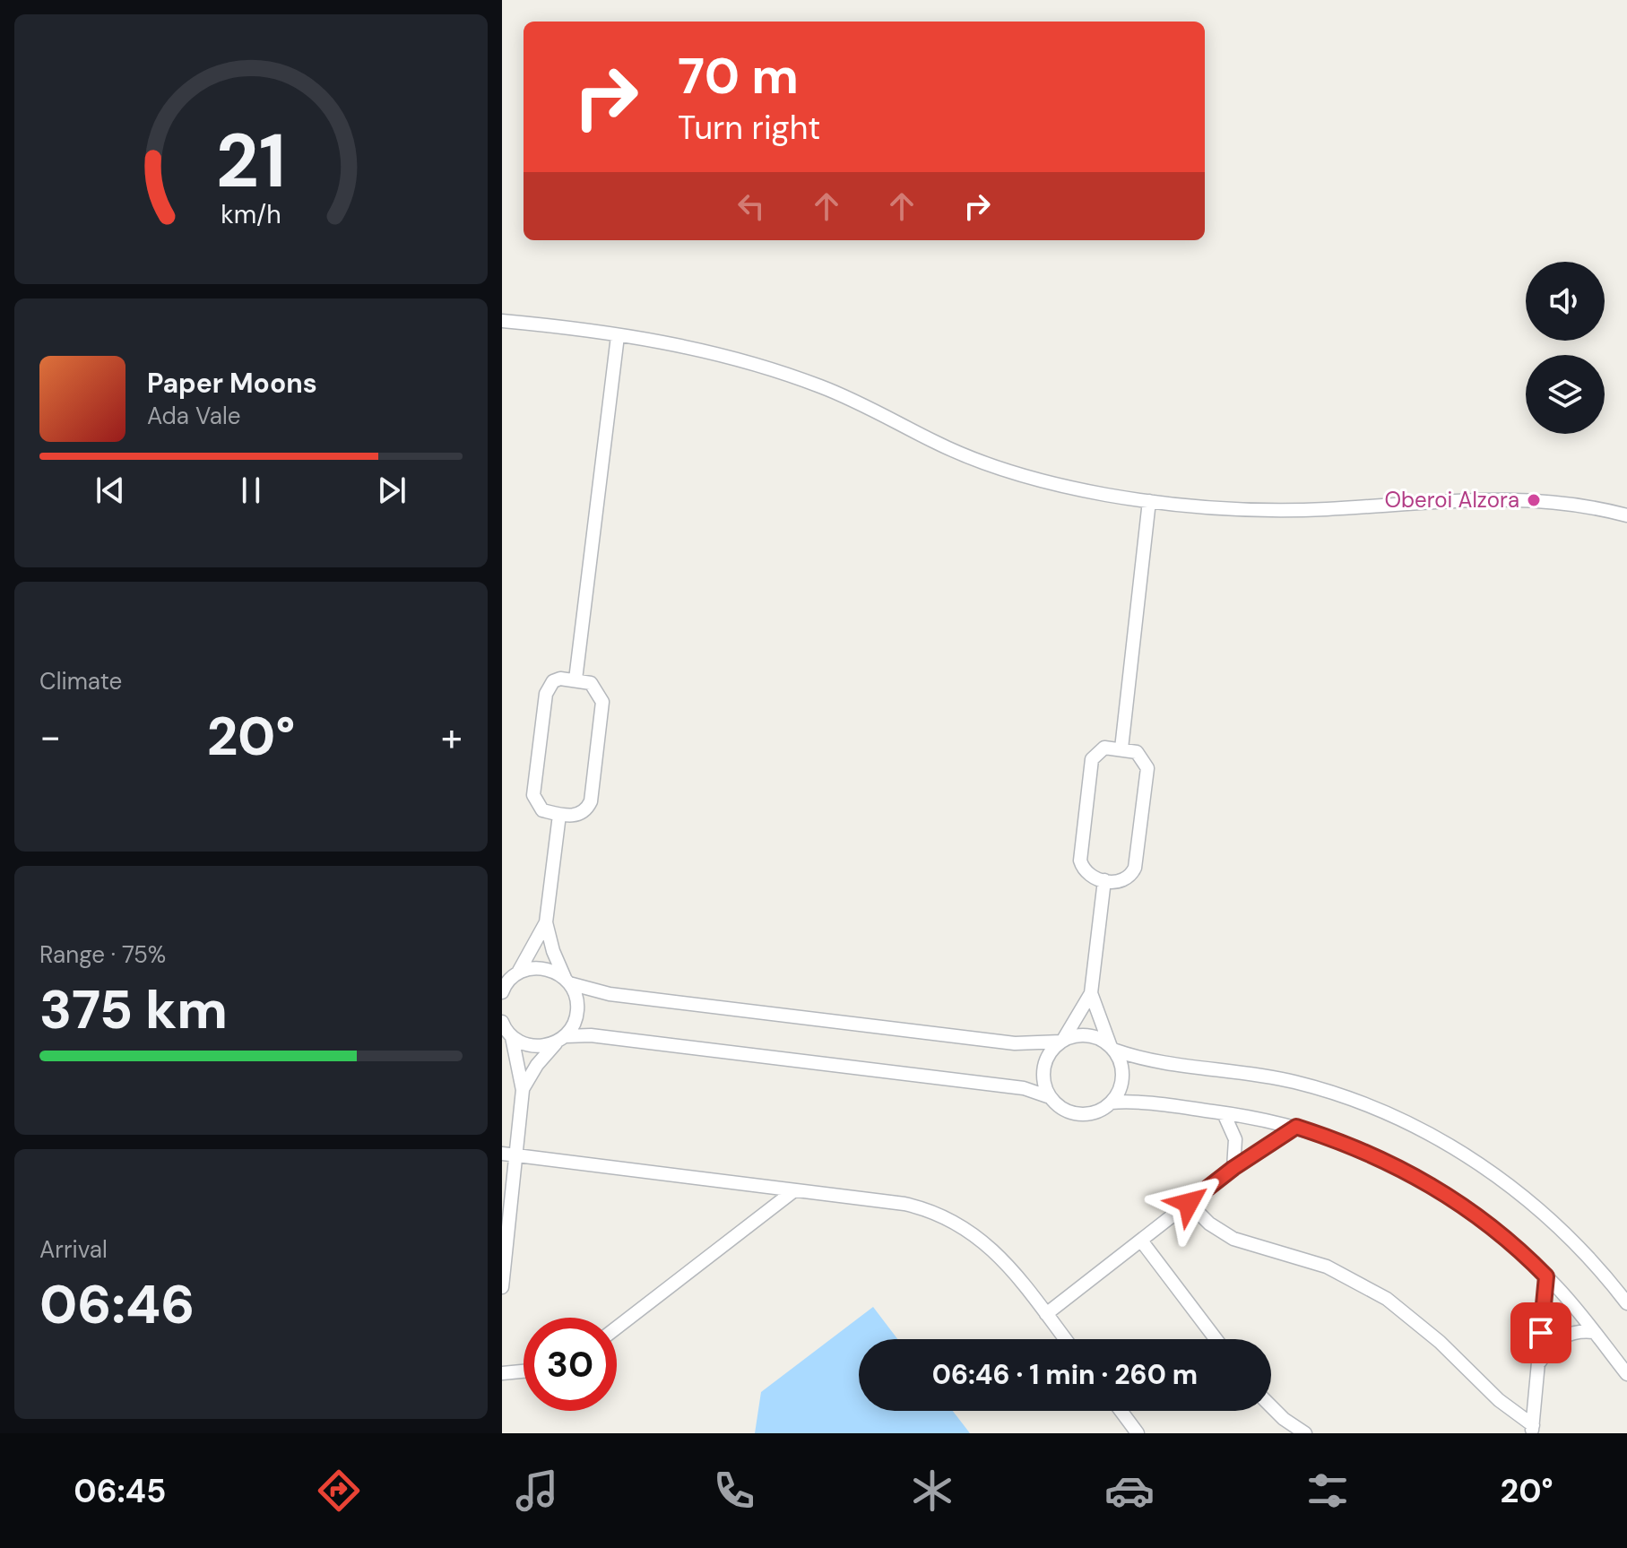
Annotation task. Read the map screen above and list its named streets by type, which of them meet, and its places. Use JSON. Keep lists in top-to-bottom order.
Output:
{
  "places": ["Oberoi Alzora"],
  "page": {
    "turn": ["70 m", "Turn right"],
    "song": ["Paper Moons", "Ada Vale"],
    "tile": [
      "Climate",
      ["Range · 75%", "375 km"],
      ["Arrival", "06:46"]
    ],
    "heat": ["−", "20°", "+"],
    "limit": "30",
    "trip": "06:46 · 1 min · 260 m",
    "tabs": ["06:45", "20°"],
    "gauge": ["21", "km/h"]
  }
}
